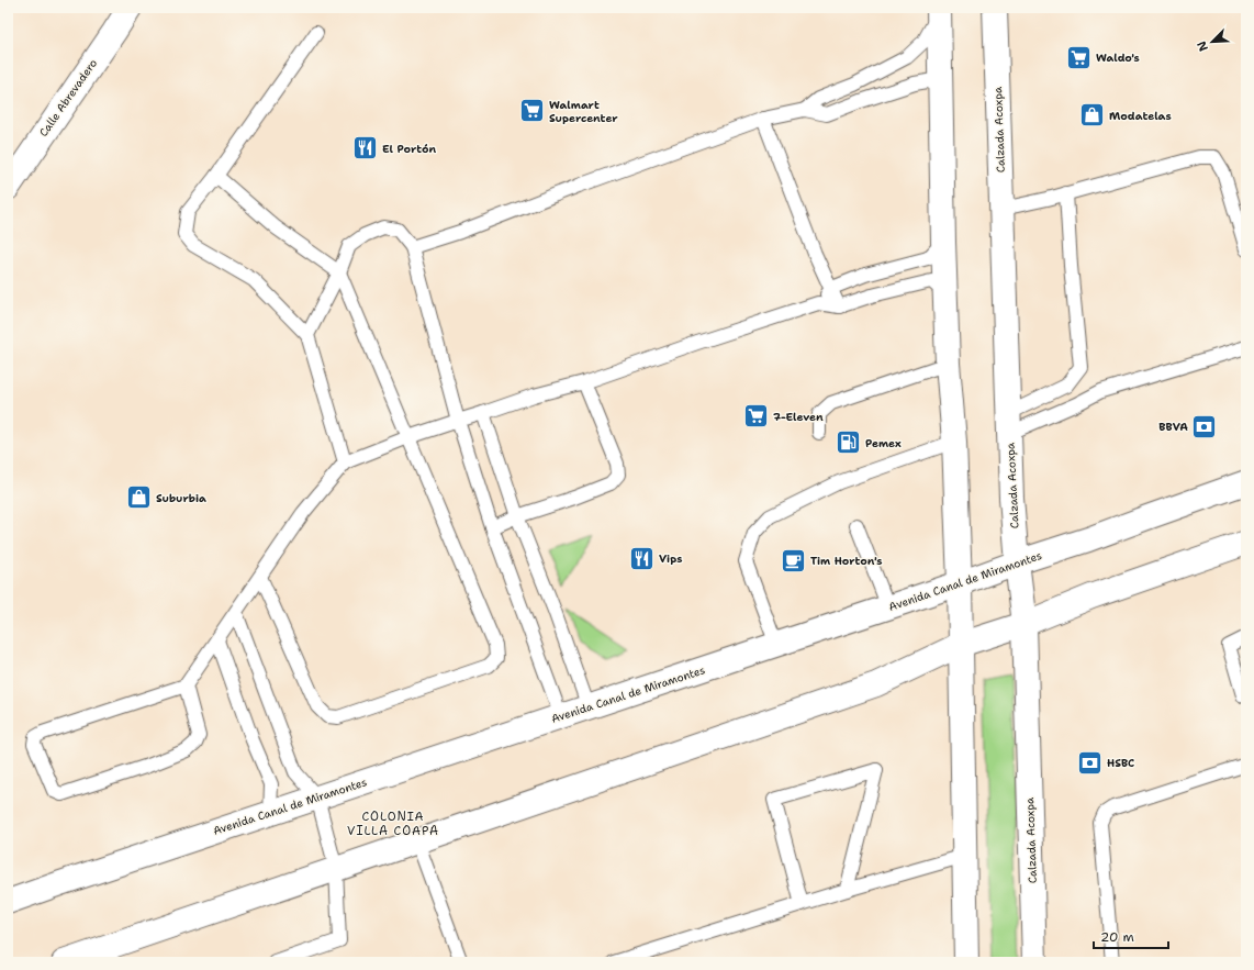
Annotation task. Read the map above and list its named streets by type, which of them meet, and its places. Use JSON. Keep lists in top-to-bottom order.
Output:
{
  "streets": {
    "main road": ["Calle Abrevadero", "Calzada Acoxpa", "Avenida Canal de Miramontes"]
  },
  "crossings": [
    ["Calzada Acoxpa", "Avenida Canal de Miramontes"]
  ],
  "districts": ["COLONIA VILLA COAPA"],
  "places": {
    "supermarket": ["Waldo's", "Walmart Supercenter", "7-Eleven"],
    "shop": ["Modatelas", "Suburbia"],
    "restaurant": ["El Portón", "Vips"],
    "bank": ["BBVA", "HSBC"],
    "fuel station": ["Pemex"],
    "cafe": ["Tim Horton's"]
  },
  "scale_bar": "20 m",
  "north": "bottom left"
}
